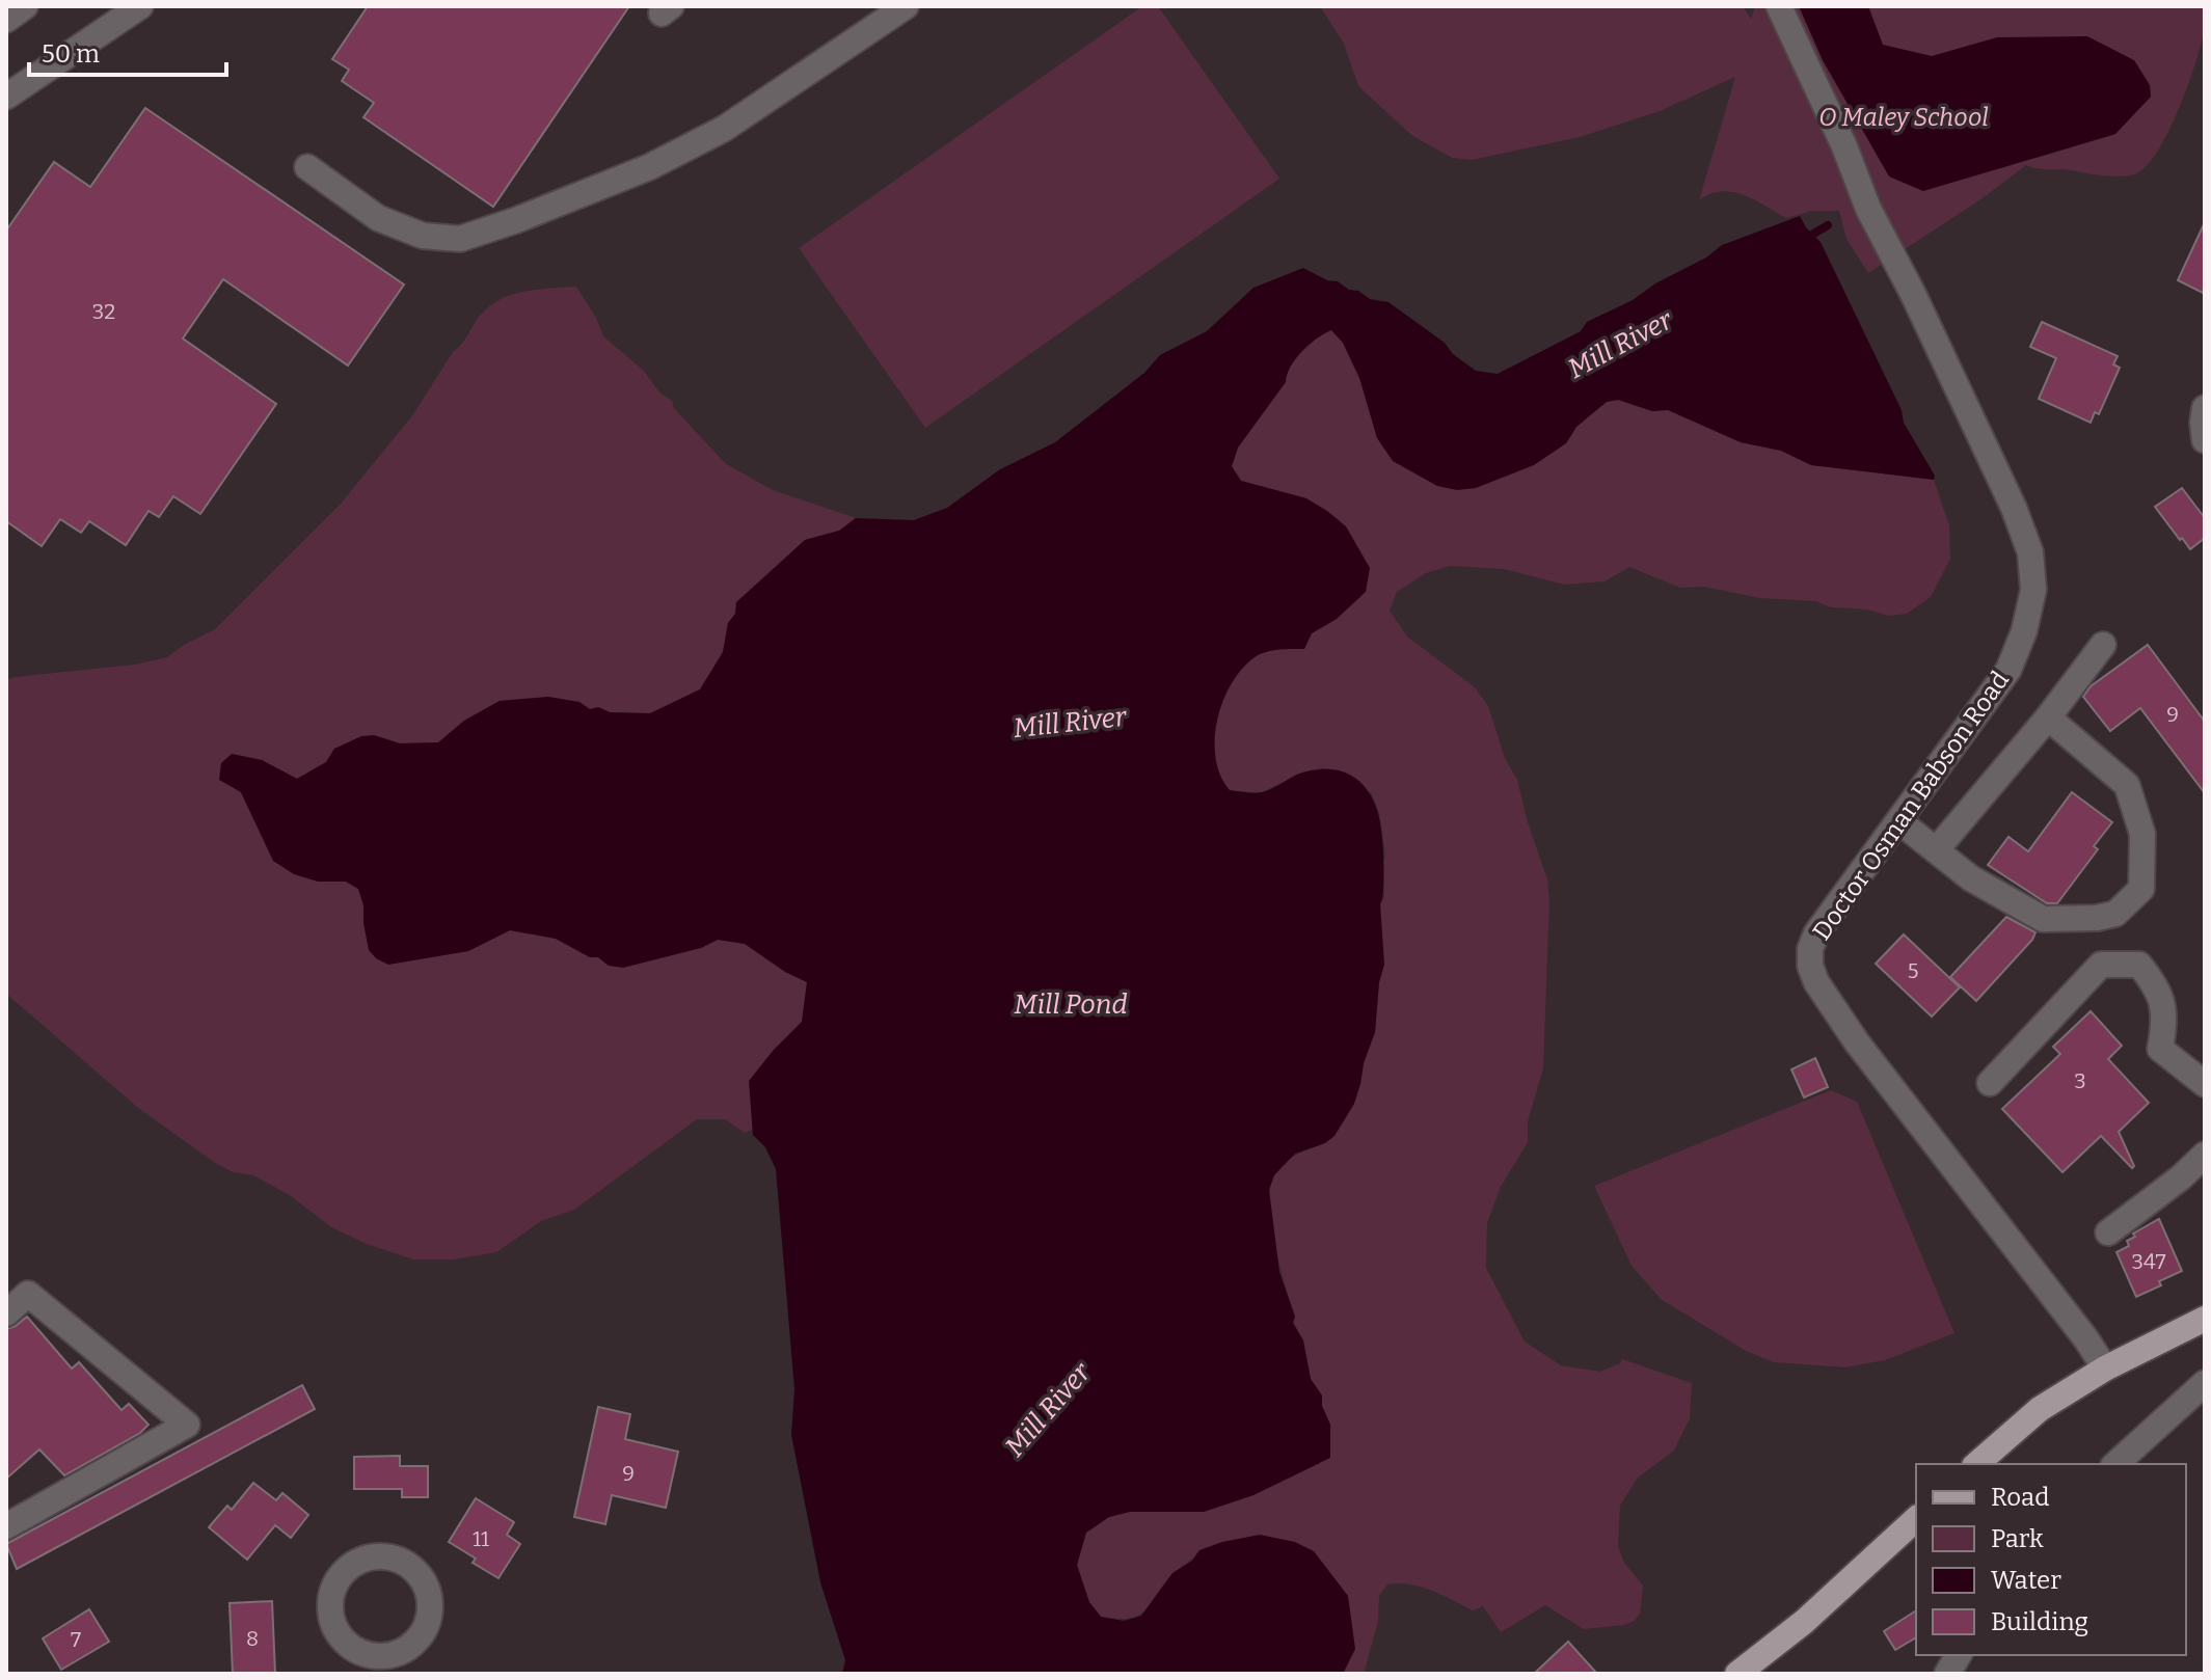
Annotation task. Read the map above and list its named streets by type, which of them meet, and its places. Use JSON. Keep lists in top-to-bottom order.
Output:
{
  "streets": {
    "street": ["Doctor Osman Babson Road"]
  },
  "water": ["Mill River", "Mill Pond"],
  "parks": ["O Maley School"],
  "house_numbers": [
    "32",
    "9",
    "5",
    "3",
    "347",
    "9",
    "11",
    "8",
    "7"
  ],
  "legend": [
    "Road",
    "Park",
    "Water",
    "Building"
  ],
  "scale_bar": "50 m"
}
